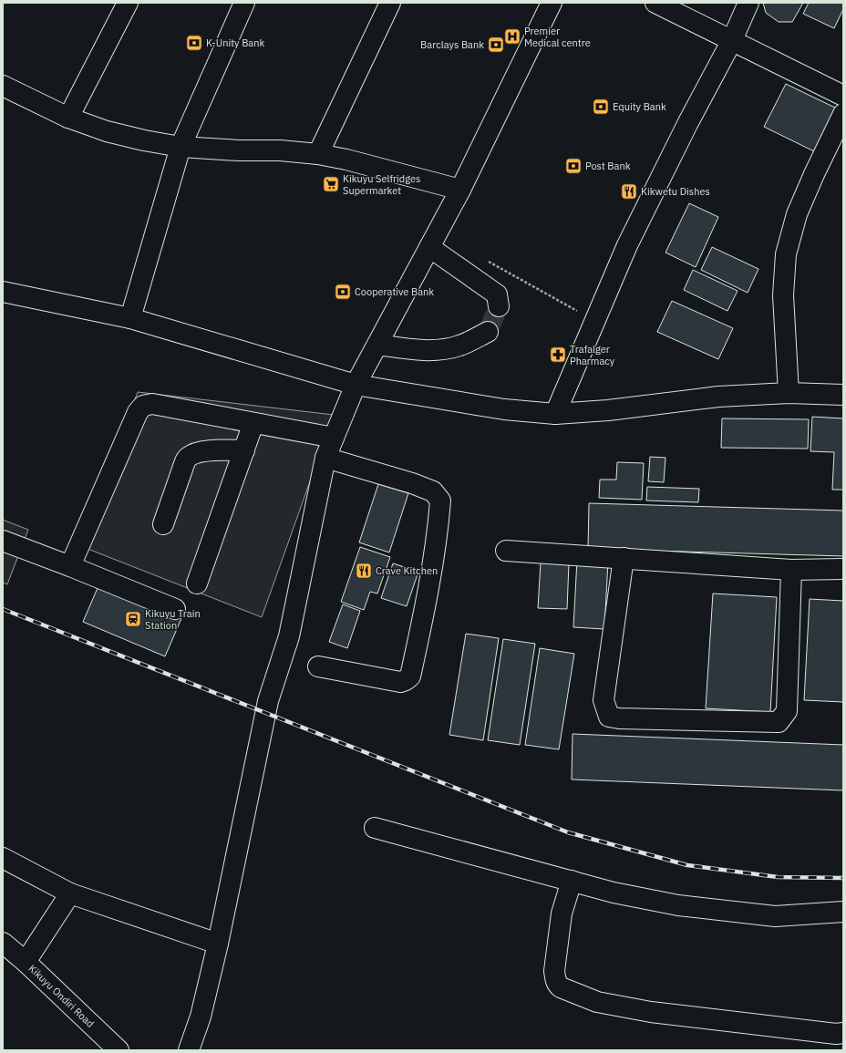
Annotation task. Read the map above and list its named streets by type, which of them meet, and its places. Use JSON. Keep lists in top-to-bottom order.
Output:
{
  "streets": {
    "street": ["Kikuyu Ondiri Road"]
  },
  "places": {
    "hospital": ["Premier Medical centre"],
    "bank": [
      "K-Unity Bank",
      "Barclays Bank",
      "Equity Bank",
      "Post Bank",
      "Cooperative Bank"
    ],
    "supermarket": ["Kikuyu Selfridges Supermarket"],
    "restaurant": ["Kikwetu Dishes", "Crave Kitchen"],
    "pharmacy": ["Trafalger Pharmacy"],
    "station": ["Kikuyu Train Station"]
  }
}
